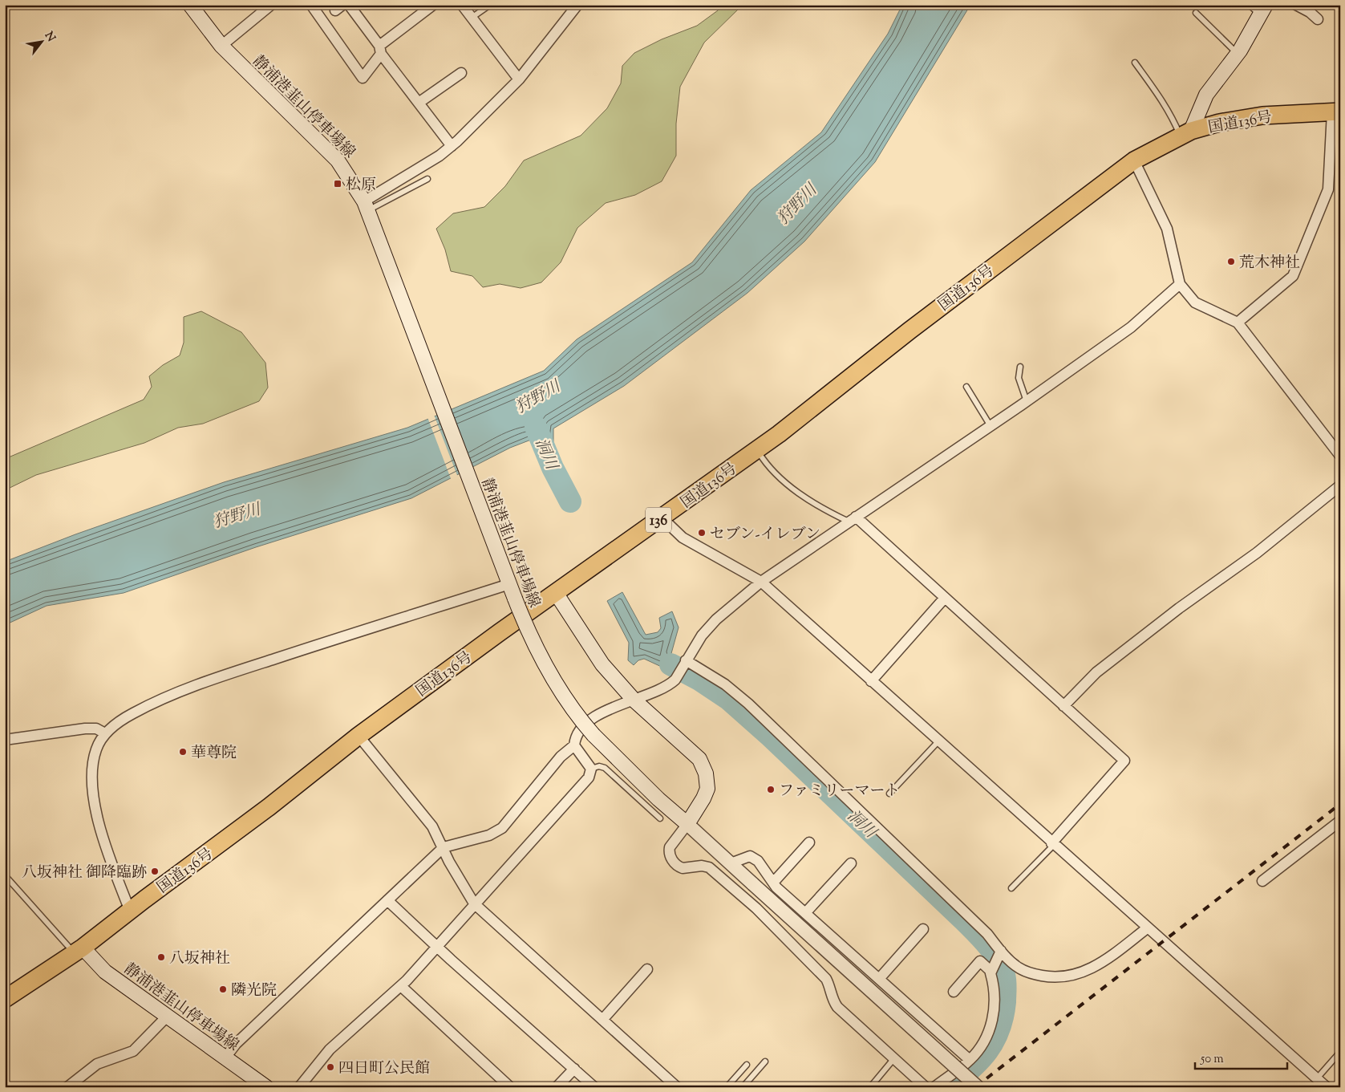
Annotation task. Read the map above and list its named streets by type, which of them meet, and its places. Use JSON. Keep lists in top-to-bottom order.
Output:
{
  "streets": {
    "highway": ["国道136号", "136"],
    "main road": ["静浦港韮山停車場線"]
  },
  "crossings": [
    ["静浦港韮山停車場線", "国道136号"]
  ],
  "water": ["狩野川", "洞川"],
  "places": {
    "transit": ["松原"],
    "other": [
      "荒木神社",
      "セブン-イレブン",
      "華尊院",
      "ファミリーマート",
      "八坂神社 御降臨跡",
      "八坂神社",
      "隣光院",
      "四日町公民館"
    ]
  },
  "scale_bar": "50 m",
  "north": "top right"
}
